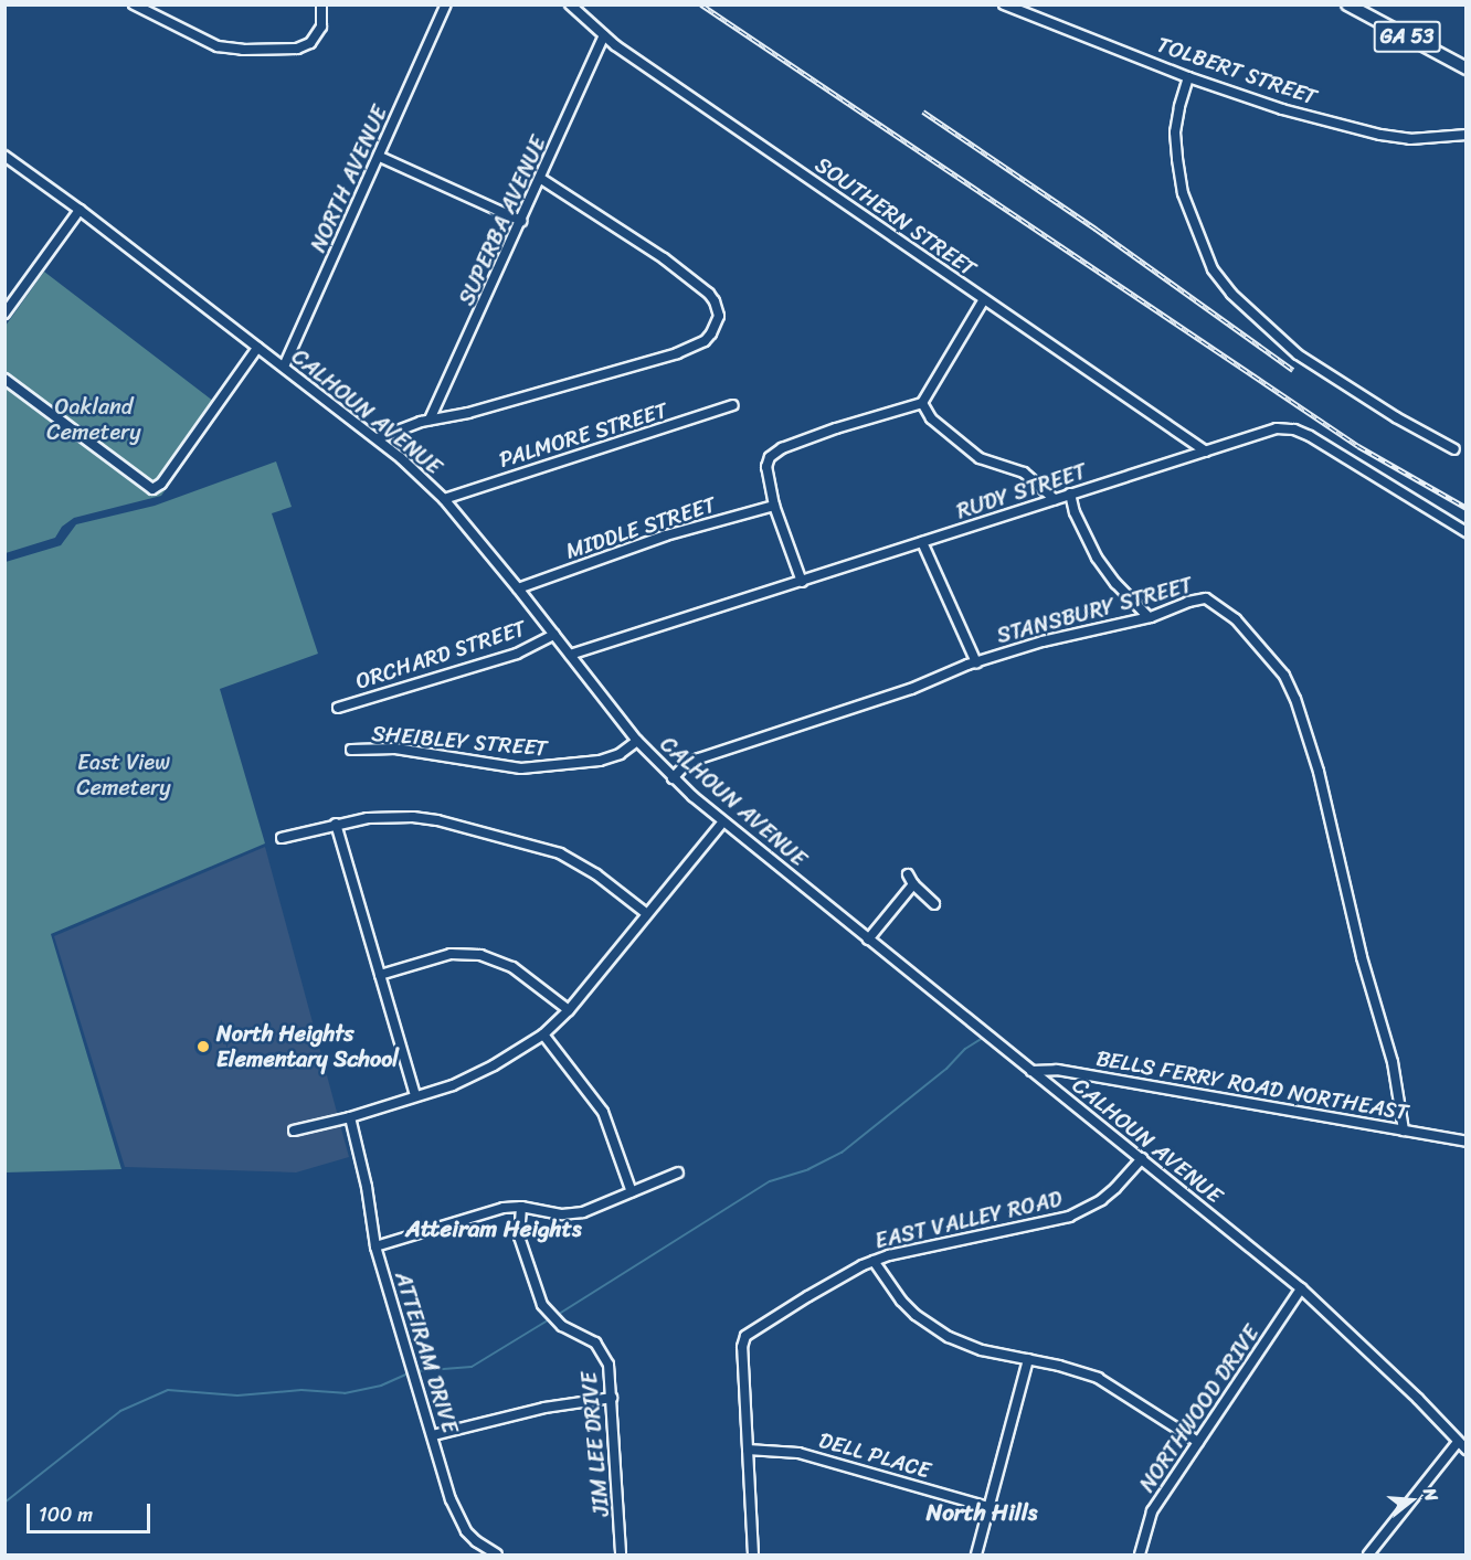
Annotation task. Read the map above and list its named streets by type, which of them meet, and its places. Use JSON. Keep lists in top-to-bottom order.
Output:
{
  "streets": {
    "main road": ["GA 53"],
    "street": [
      "TOLBERT STREET",
      "NORTH AVENUE",
      "SOUTHERN STREET",
      "SUPERBA AVENUE",
      "CALHOUN AVENUE",
      "PALMORE STREET",
      "RUDY STREET",
      "MIDDLE STREET",
      "STANSBURY STREET",
      "ORCHARD STREET",
      "SHEIBLEY STREET",
      "BELLS FERRY ROAD NORTHEAST",
      "EAST VALLEY ROAD",
      "ATTEIRAM DRIVE",
      "NORTHWOOD DRIVE",
      "JIM LEE DRIVE",
      "DELL PLACE"
    ]
  },
  "crossings": [
    ["NORTH AVENUE", "CALHOUN AVENUE"],
    ["SOUTHERN STREET", "SUPERBA AVENUE"],
    ["SOUTHERN STREET", "RUDY STREET"],
    ["CALHOUN AVENUE", "PALMORE STREET"],
    ["CALHOUN AVENUE", "RUDY STREET"],
    ["CALHOUN AVENUE", "MIDDLE STREET"],
    ["CALHOUN AVENUE", "STANSBURY STREET"],
    ["CALHOUN AVENUE", "ORCHARD STREET"],
    ["CALHOUN AVENUE", "SHEIBLEY STREET"],
    ["CALHOUN AVENUE", "BELLS FERRY ROAD NORTHEAST"],
    ["CALHOUN AVENUE", "EAST VALLEY ROAD"],
    ["CALHOUN AVENUE", "NORTHWOOD DRIVE"],
    ["STANSBURY STREET", "BELLS FERRY ROAD NORTHEAST"],
    ["EAST VALLEY ROAD", "DELL PLACE"]
  ],
  "districts": ["Atteiram Heights", "North Hills"],
  "parks": ["Oakland Cemetery", "East View Cemetery"],
  "places": ["North Heights Elementary School"],
  "scale_bar": "100 m",
  "north": "right"
}
